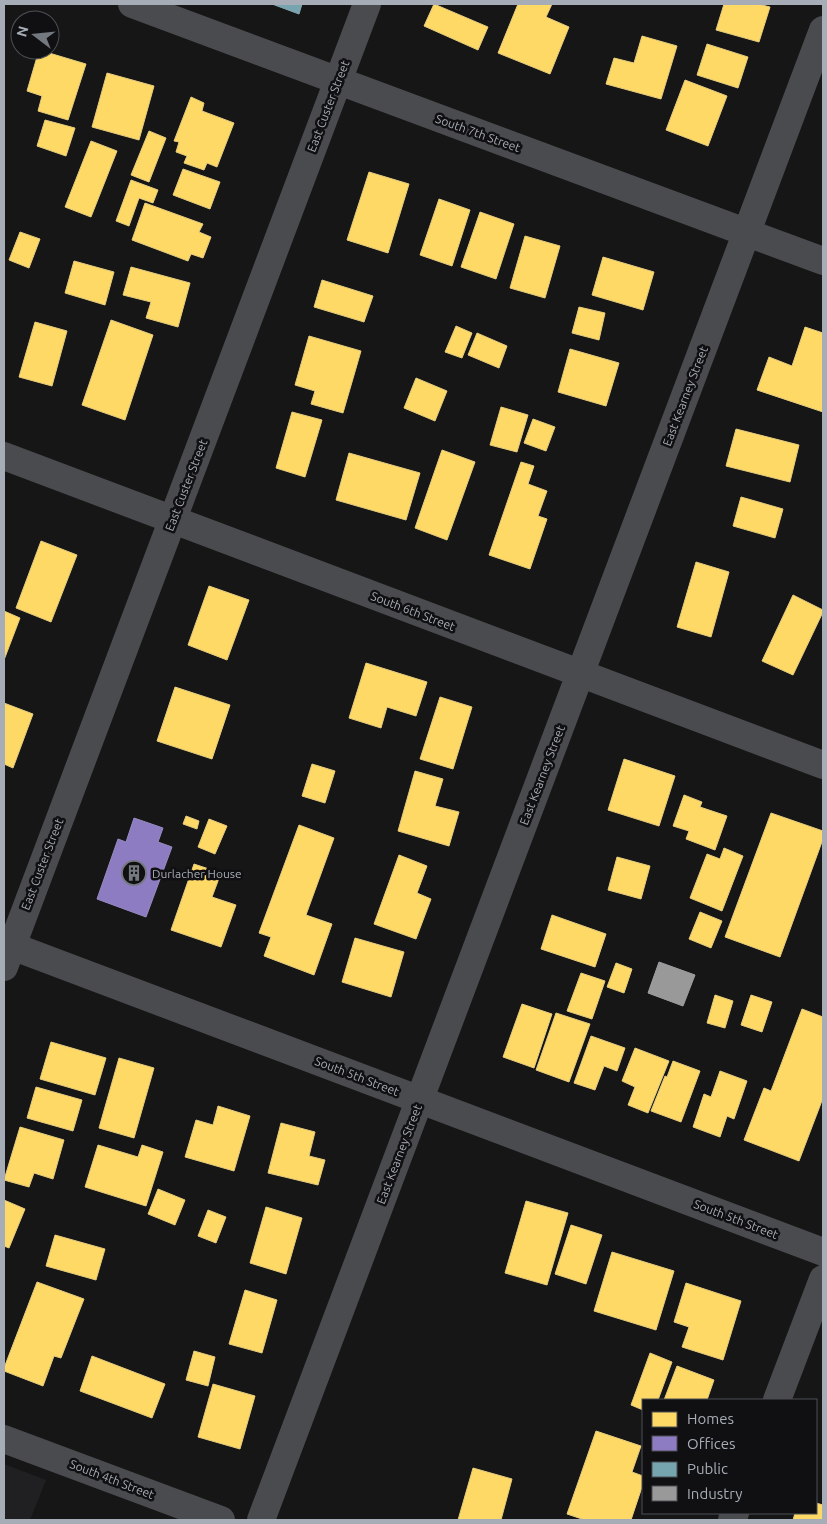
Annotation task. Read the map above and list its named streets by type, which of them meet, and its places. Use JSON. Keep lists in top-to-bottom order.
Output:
{
  "streets": {
    "street": [
      "East Custer Street",
      "South 7th Street",
      "East Kearney Street",
      "South 6th Street",
      "South 5th Street",
      "South 4th Street"
    ]
  },
  "crossings": [
    ["East Custer Street", "South 7th Street"],
    ["East Custer Street", "South 6th Street"],
    ["East Custer Street", "South 5th Street"],
    ["South 7th Street", "East Kearney Street"],
    ["East Kearney Street", "South 6th Street"],
    ["East Kearney Street", "South 5th Street"]
  ],
  "places": {
    "building": ["Durlacher House"]
  },
  "legend": [
    "Homes",
    "Offices",
    "Public",
    "Industry"
  ],
  "north": "left"
}
